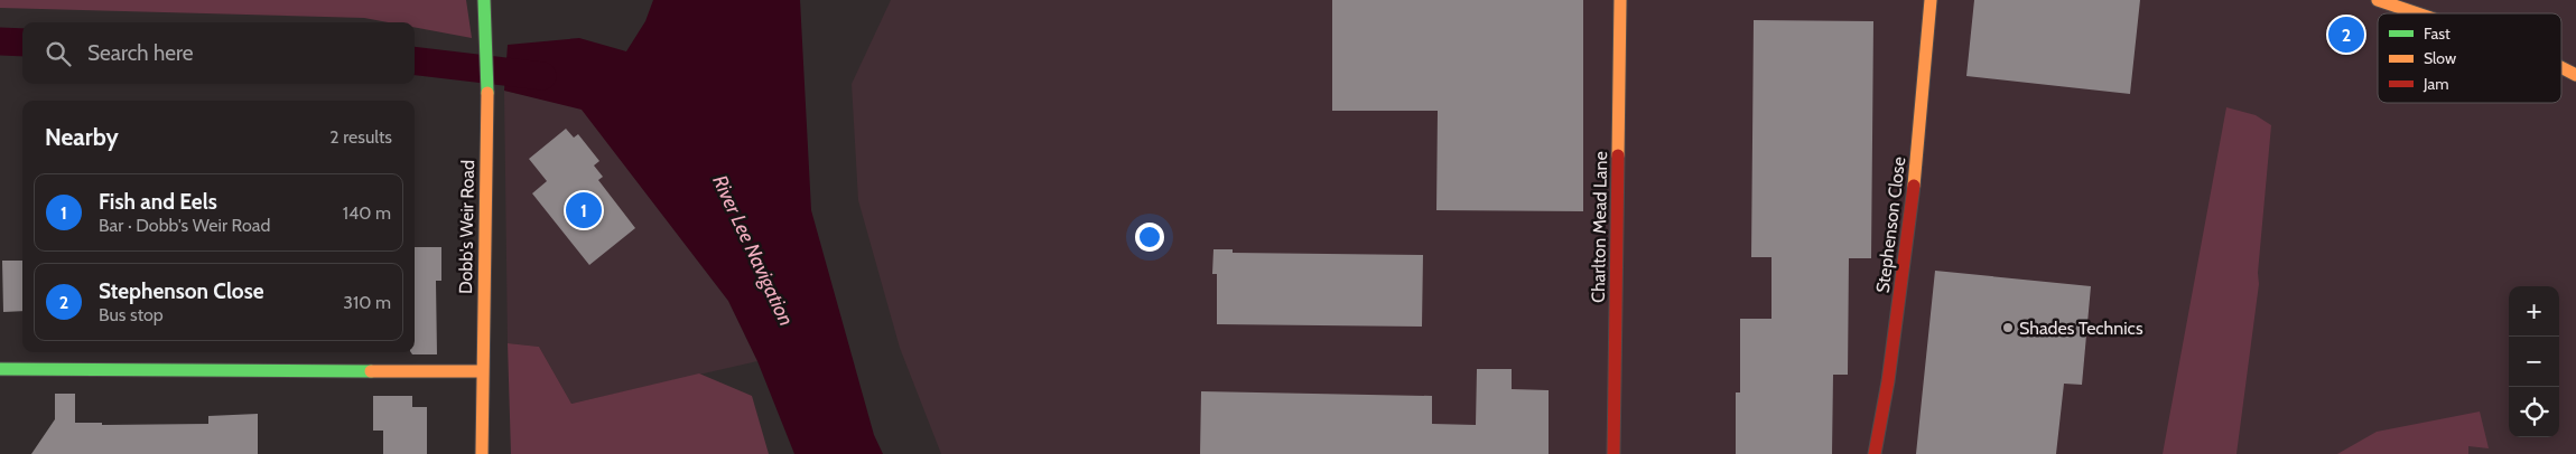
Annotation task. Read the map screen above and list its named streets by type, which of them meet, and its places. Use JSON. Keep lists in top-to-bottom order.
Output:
{
  "streets": {
    "street": ["Stephenson Close", "Dobb's Weir Road", "Charlton Mead Lane"]
  },
  "water": ["River Lee Navigation"],
  "places": ["Shades Technics"],
  "legend": ["Fast", "Slow", "Jam"],
  "page": {
    "pins": ["2", "1"],
    "search": "Search here",
    "heading": ["Nearby", "2 results"],
    "list": [
      {
        "mark": "1",
        "name": "Fish and Eels",
        "note": "Bar · Dobb's Weir Road",
        "value": "140 m"
      },
      {
        "mark": "2",
        "name": "Stephenson Close",
        "note": "Bus stop",
        "value": "310 m"
      }
    ],
    "map_buttons": ["+", "−"]
  }
}
